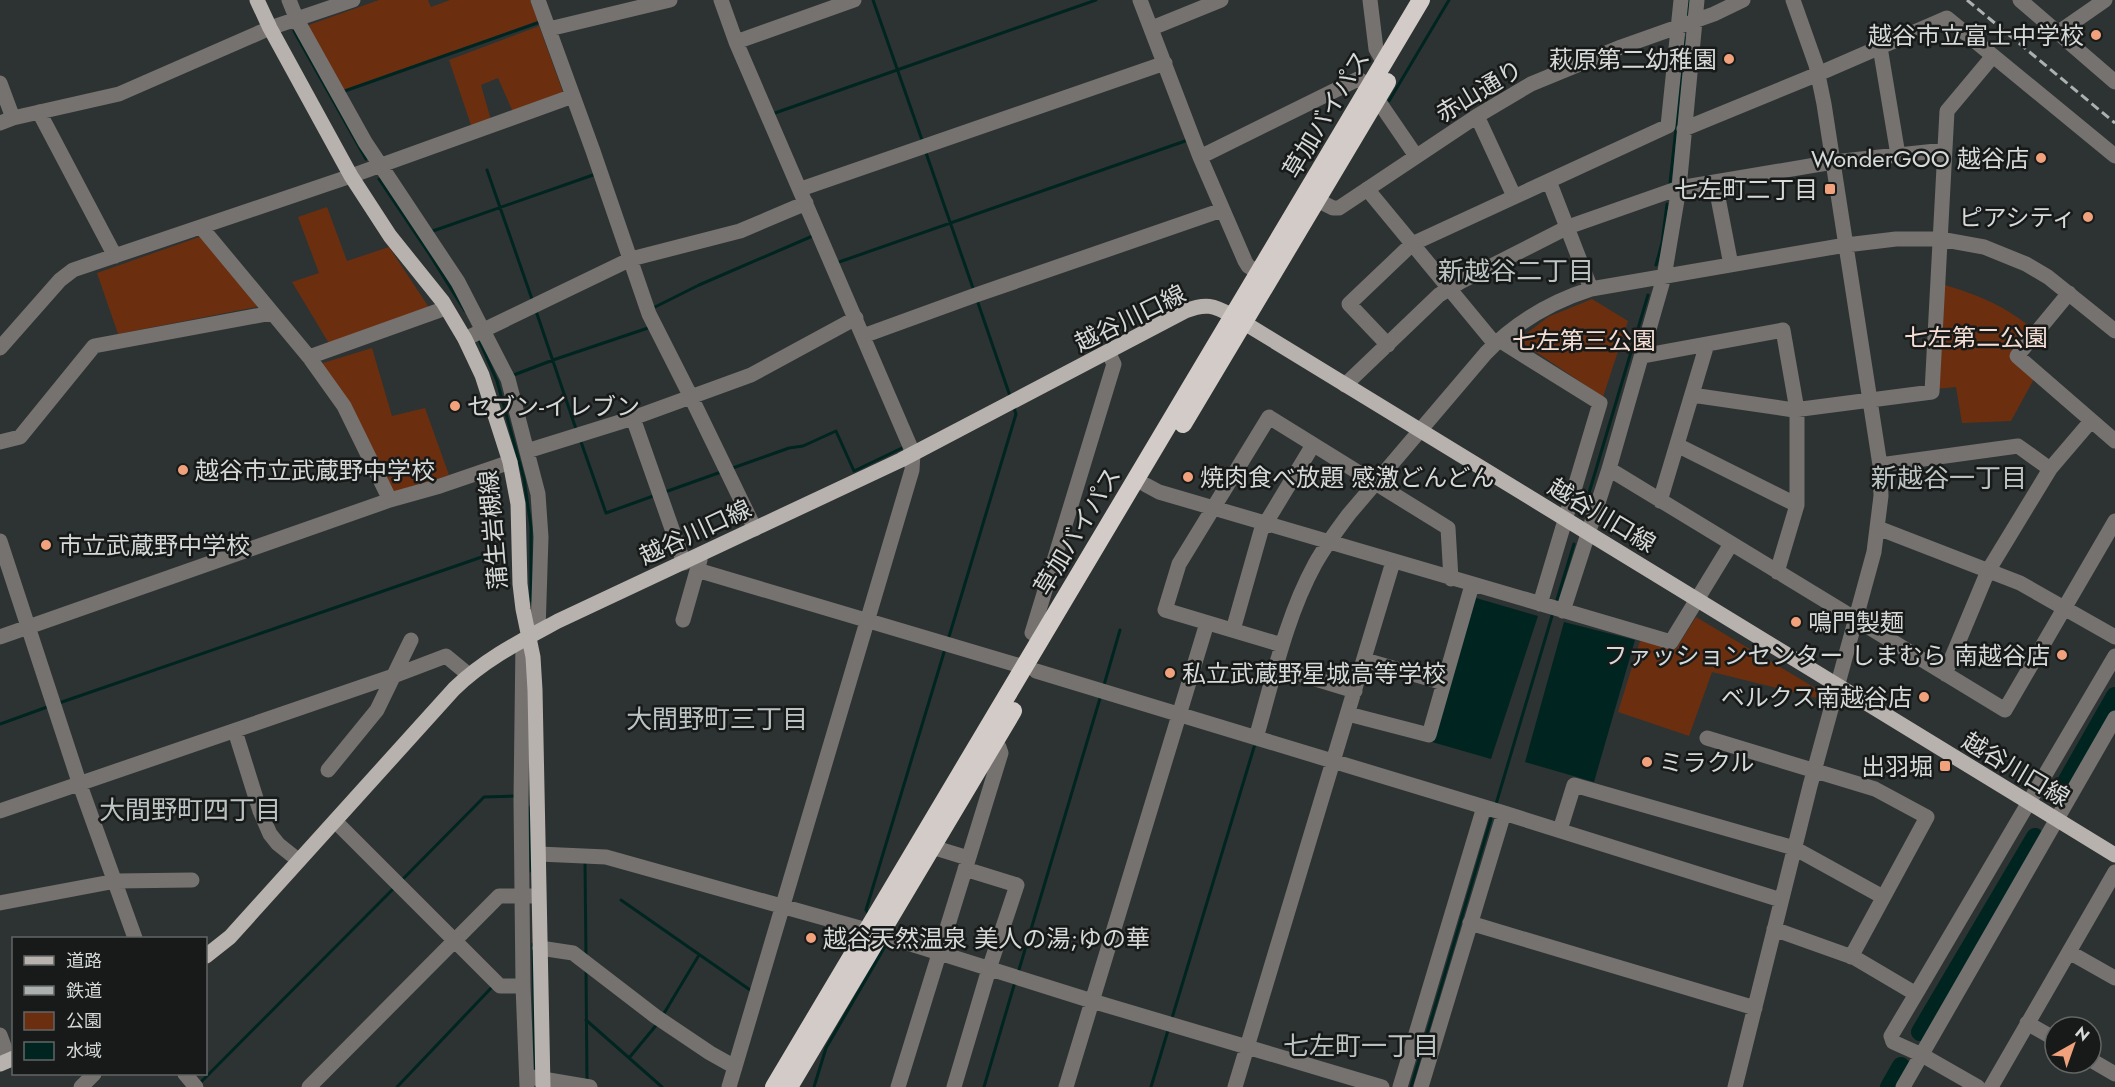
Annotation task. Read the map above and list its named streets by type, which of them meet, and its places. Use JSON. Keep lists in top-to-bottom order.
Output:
{
  "streets": {
    "highway": ["草加バイパス"],
    "main road": ["越谷川口線", "蒲生岩槻線"],
    "street": ["赤山通り"]
  },
  "crossings": [
    ["赤山通り", "草加バイパス"],
    ["草加バイパス", "越谷川口線"],
    ["越谷川口線", "蒲生岩槻線"]
  ],
  "districts": [
    "新越谷二丁目",
    "新越谷一丁目",
    "大間野町三丁目",
    "大間野町四丁目",
    "七左町一丁目"
  ],
  "parks": ["七左第二公園", "七左第三公園"],
  "places": {
    "other": [
      "越谷市立富士中学校",
      "萩原第二幼稚園",
      "WonderGOO 越谷店",
      "ピアシティ",
      "セブン-イレブン",
      "越谷市立武蔵野中学校",
      "焼肉食べ放題 感激どんどん",
      "市立武蔵野中学校",
      "鳴門製麺",
      "ファッションセンター しまむら 南越谷店",
      "私立武蔵野星城高等学校",
      "ベルクス南越谷店",
      "ミラクル",
      "越谷天然温泉 美人の湯;ゆの華"
    ],
    "transit": ["七左町二丁目", "出羽堀"]
  },
  "legend": [
    "道路",
    "鉄道",
    "公園",
    "水域"
  ],
  "north": "top right"
}
